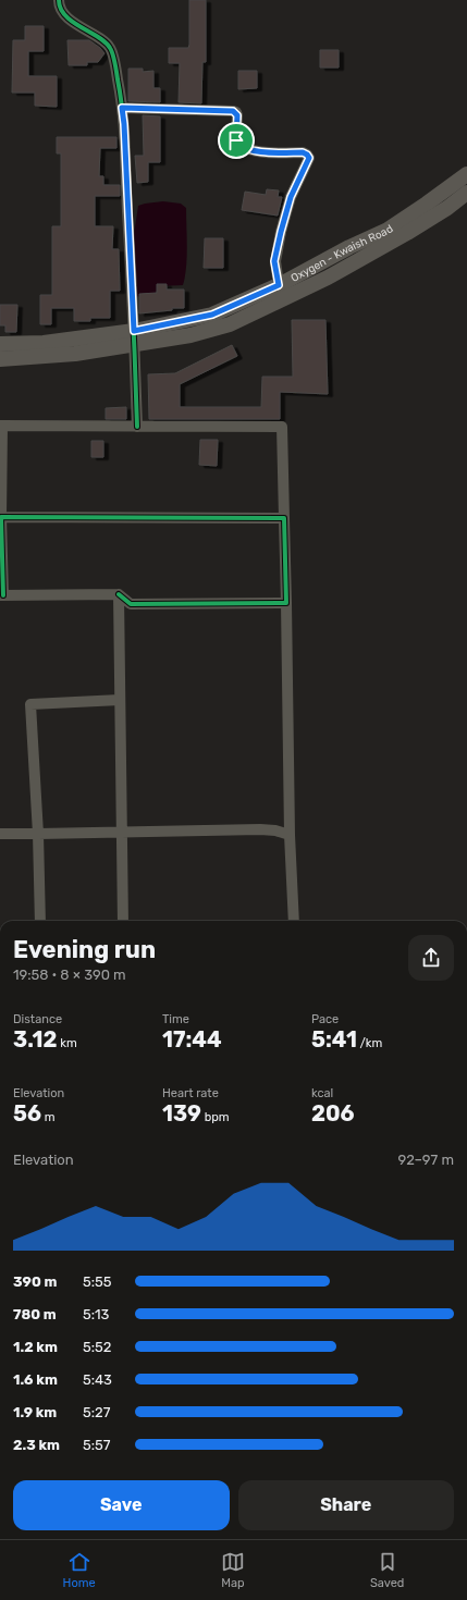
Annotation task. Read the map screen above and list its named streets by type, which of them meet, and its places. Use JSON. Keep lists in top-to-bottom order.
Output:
{
  "streets": {
    "main road": ["Oxygen - Kwaish Road"]
  },
  "page": {
    "heading": ["Evening run", "19:58 · 8 × 390 m"],
    "stats": [
      ["Distance", "3.12 km"],
      ["Time", "17:44"],
      ["Pace", "5:41 /km"],
      ["Elevation", "56 m"],
      ["Heart rate", "139 bpm"],
      ["kcal", "206"]
    ],
    "chart": ["Elevation", "92–97 m"],
    "list": [
      {
        "name": "390 m",
        "note": "5:55"
      },
      {
        "name": "780 m",
        "note": "5:13"
      },
      {
        "name": "1.2 km",
        "note": "5:52"
      },
      {
        "name": "1.6 km",
        "note": "5:43"
      },
      {
        "name": "1.9 km",
        "note": "5:27"
      },
      {
        "name": "2.3 km",
        "note": "5:57"
      }
    ],
    "buttons": ["Save", "Share"],
    "tabs": ["Home", "Map", "Saved"]
  }
}
